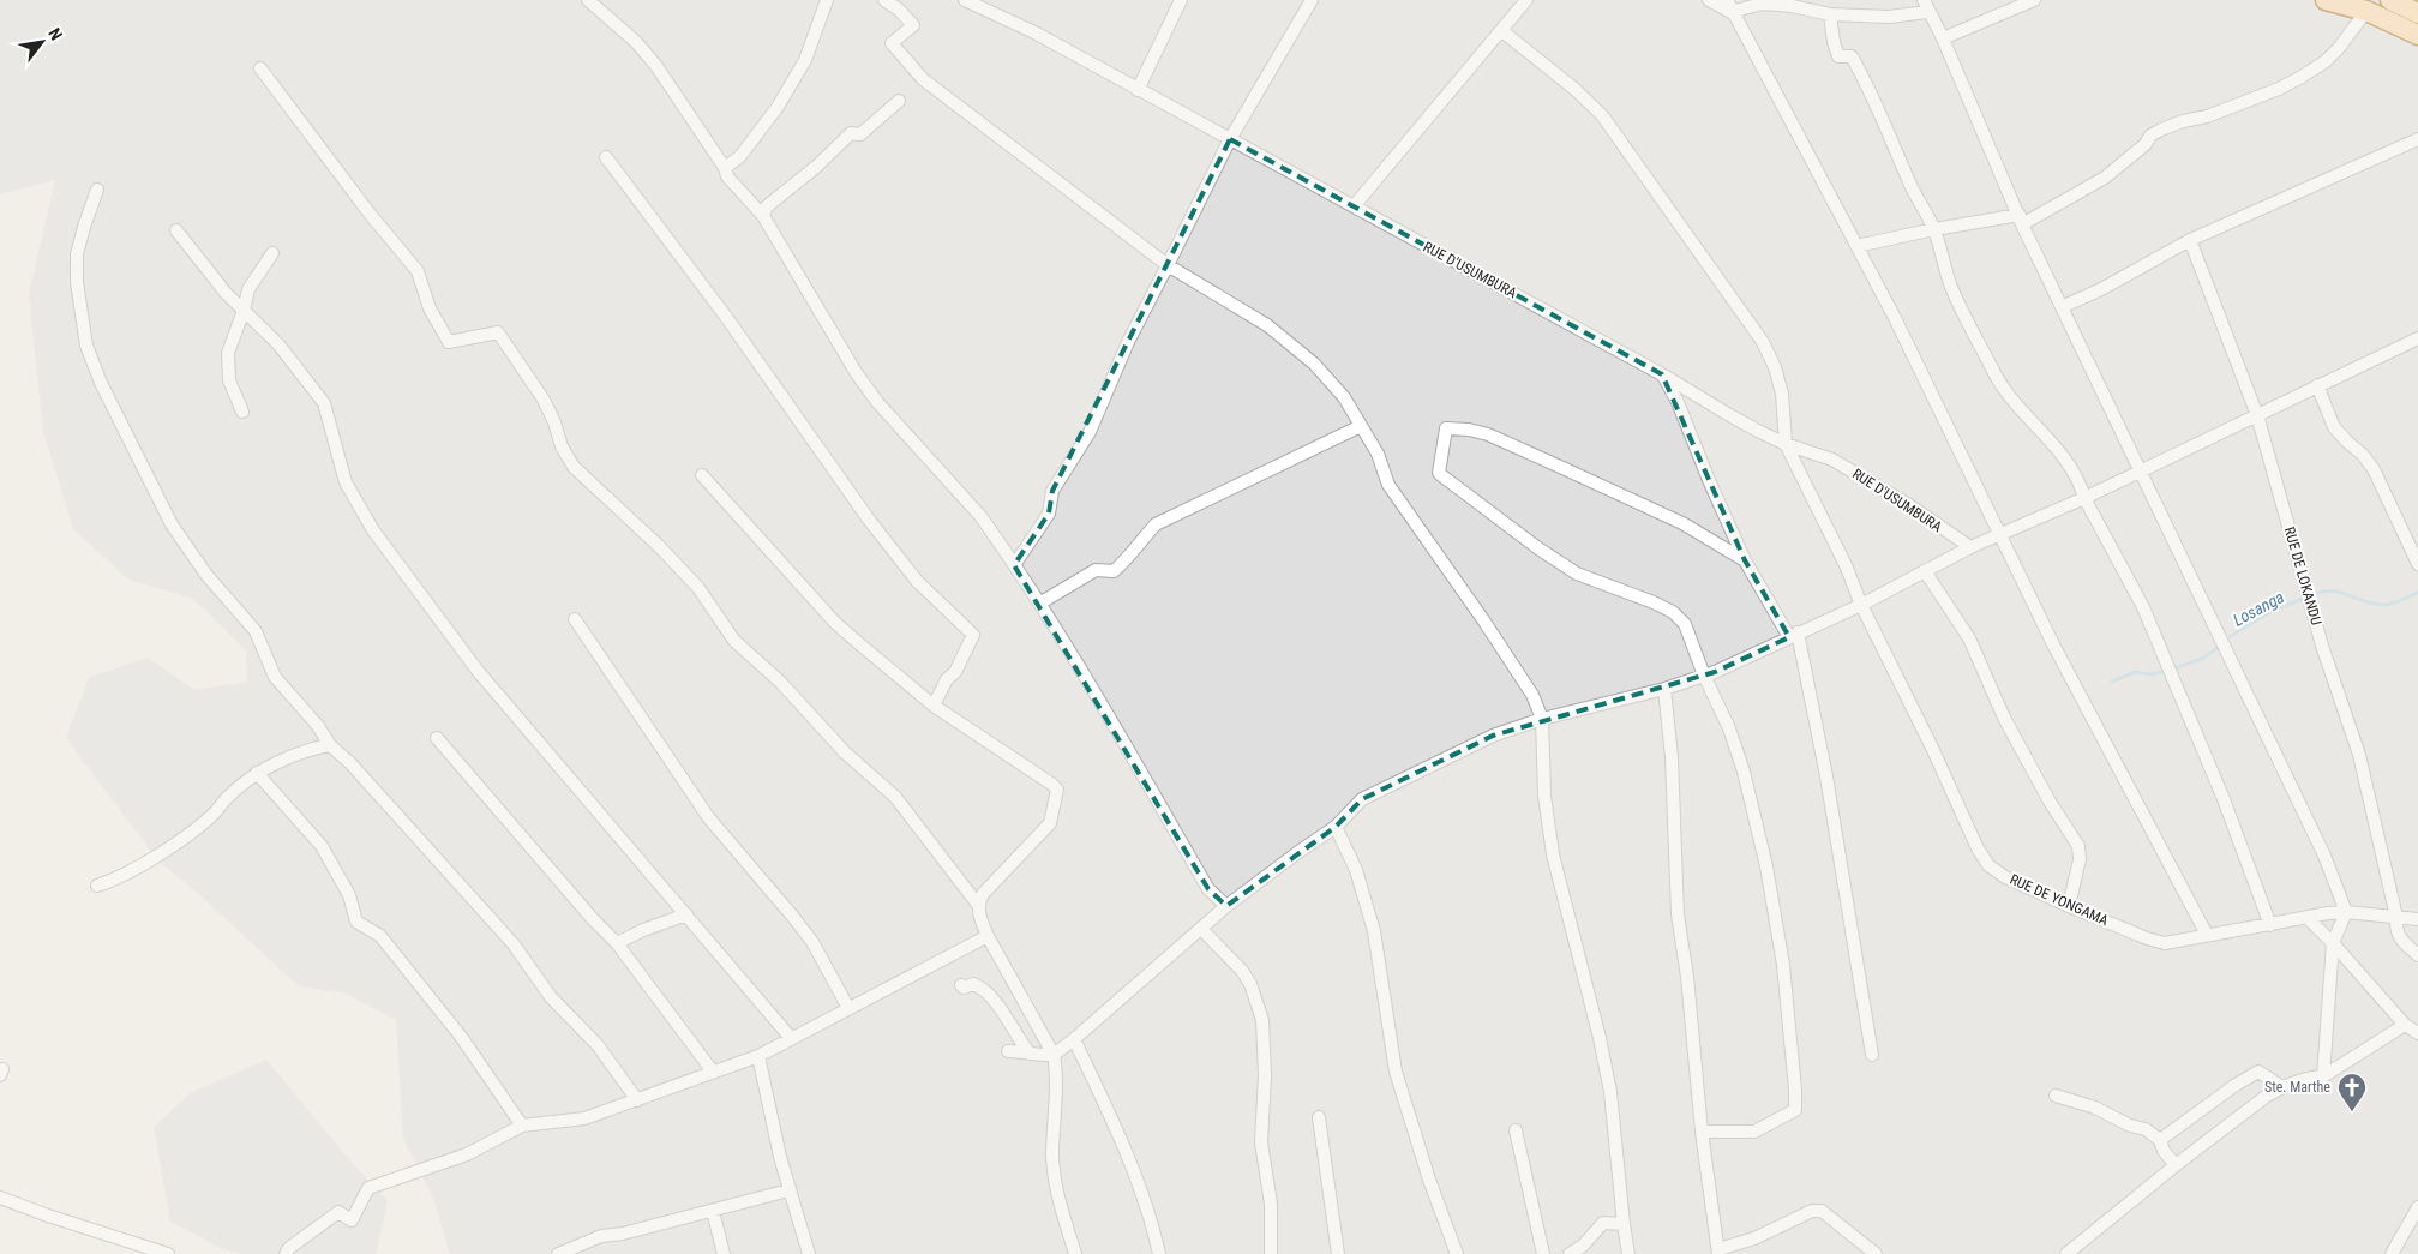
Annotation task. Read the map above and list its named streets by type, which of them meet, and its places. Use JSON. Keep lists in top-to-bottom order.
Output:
{
  "streets": {
    "street": ["RUE D'USUMBURA", "RUE DE LOKANDU", "RUE DE YONGAMA"]
  },
  "crossings": [
    ["RUE D'USUMBURA", "RUE DE YONGAMA"],
    ["RUE DE LOKANDU", "RUE DE YONGAMA"]
  ],
  "water": ["Losanga"],
  "places": {
    "church": ["Ste. Marthe"]
  },
  "north": "top right"
}
